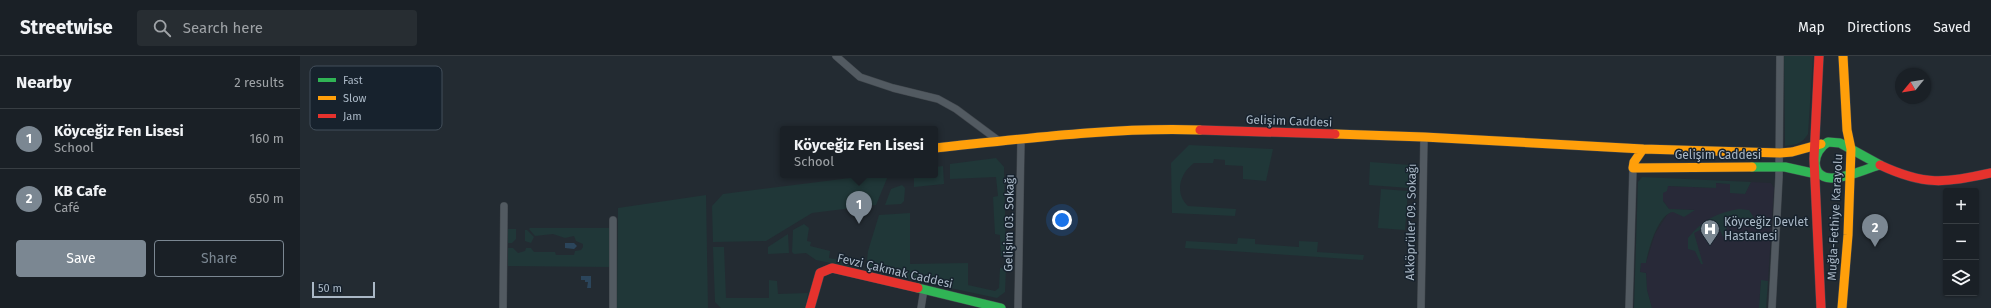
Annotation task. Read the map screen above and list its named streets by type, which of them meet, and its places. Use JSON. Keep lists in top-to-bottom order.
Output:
{
  "streets": {
    "main road": ["Gelişim Caddesi", "Muğla-Fethiye Karayolu", "Fevzi Çakmak Caddesi"],
    "street": ["Akköprüler 09. Sokağı", "Gelişim 03. Sokağı"]
  },
  "crossings": [
    ["Gelişim Caddesi", "Muğla-Fethiye Karayolu"],
    ["Gelişim Caddesi", "Akköprüler 09. Sokağı"],
    ["Gelişim Caddesi", "Gelişim 03. Sokağı"]
  ],
  "places": {
    "hospital": ["Köyceğiz Devlet Hastanesi"]
  },
  "legend": ["Fast", "Slow", "Jam"],
  "scale_bar": "50 m",
  "north": "bottom left",
  "page": {
    "header": "Streetwise",
    "search": "Search here",
    "nav": ["Map", "Directions", "Saved"],
    "heading": ["Nearby", "2 results"],
    "list": [
      {
        "mark": "1",
        "name": "Köyceğiz Fen Lisesi",
        "note": "School",
        "value": "160 m"
      },
      {
        "mark": "2",
        "name": "KB Cafe",
        "note": "Café",
        "value": "650 m"
      }
    ],
    "popup": ["Köyceğiz Fen Lisesi", "School"],
    "map_buttons": ["+", "−"],
    "pins": ["1", "2"],
    "buttons": ["Save", "Share"],
    "scale": "50 m"
  }
}
